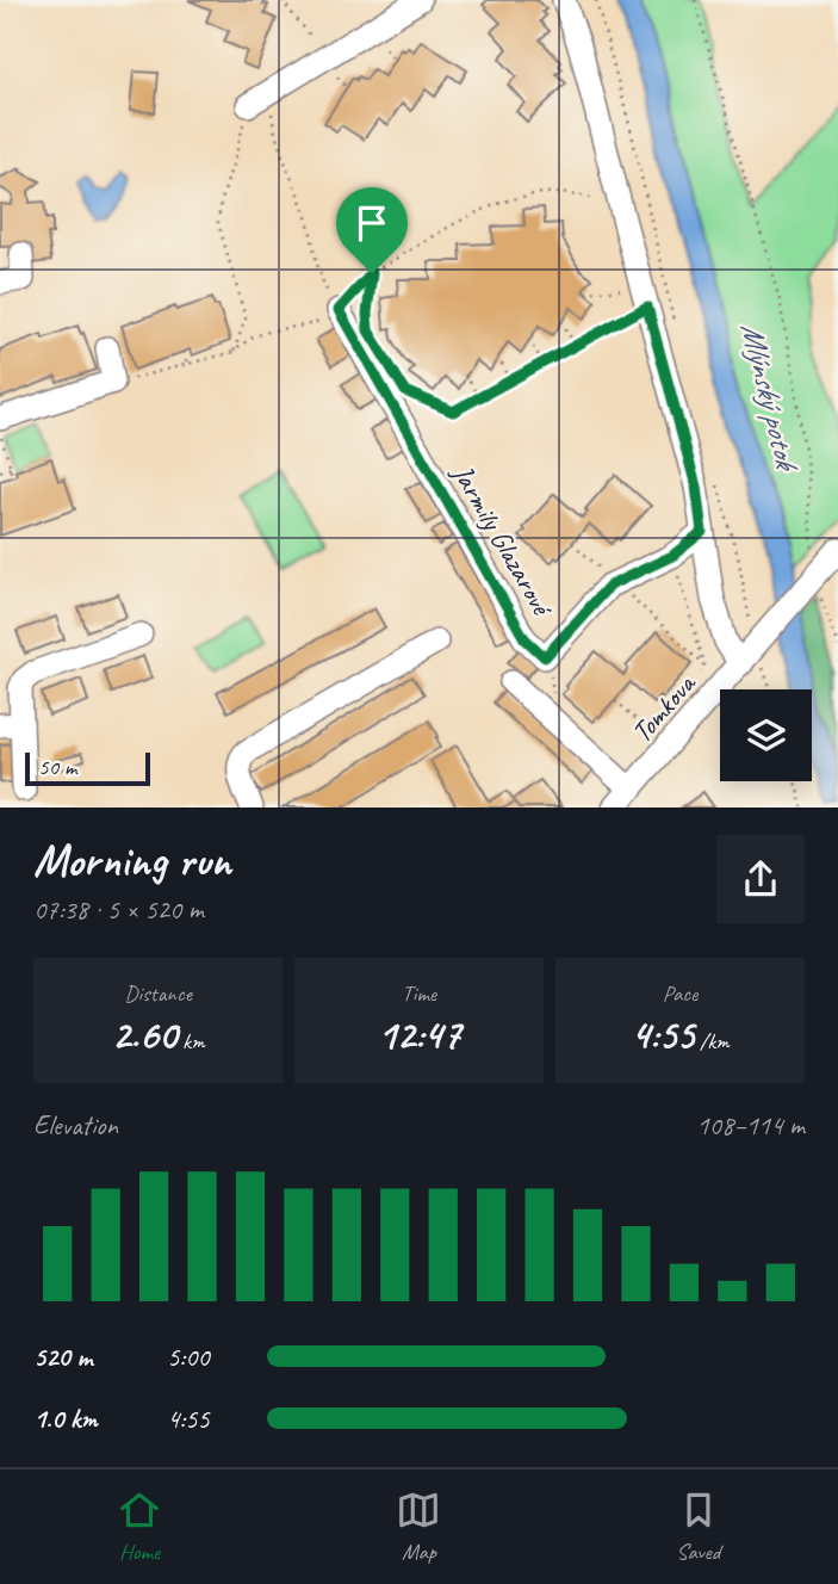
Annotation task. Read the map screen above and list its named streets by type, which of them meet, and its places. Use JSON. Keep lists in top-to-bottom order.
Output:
{
  "streets": {
    "street": ["Jarmily Glazarové", "Tomkova"]
  },
  "water": ["Mlýnský potok"],
  "scale_bar": "50 m",
  "page": {
    "scale": "50 m",
    "heading": ["Morning run", "07:38 · 5 × 520 m"],
    "stats": [
      ["Distance", "2.60 km"],
      ["Time", "12:47"],
      ["Pace", "4:55 /km"]
    ],
    "chart": ["Elevation", "108–114 m"],
    "list": [
      {
        "name": "520 m",
        "note": "5:00"
      },
      {
        "name": "1.0 km",
        "note": "4:55"
      }
    ],
    "tabs": ["Home", "Map", "Saved"]
  }
}
